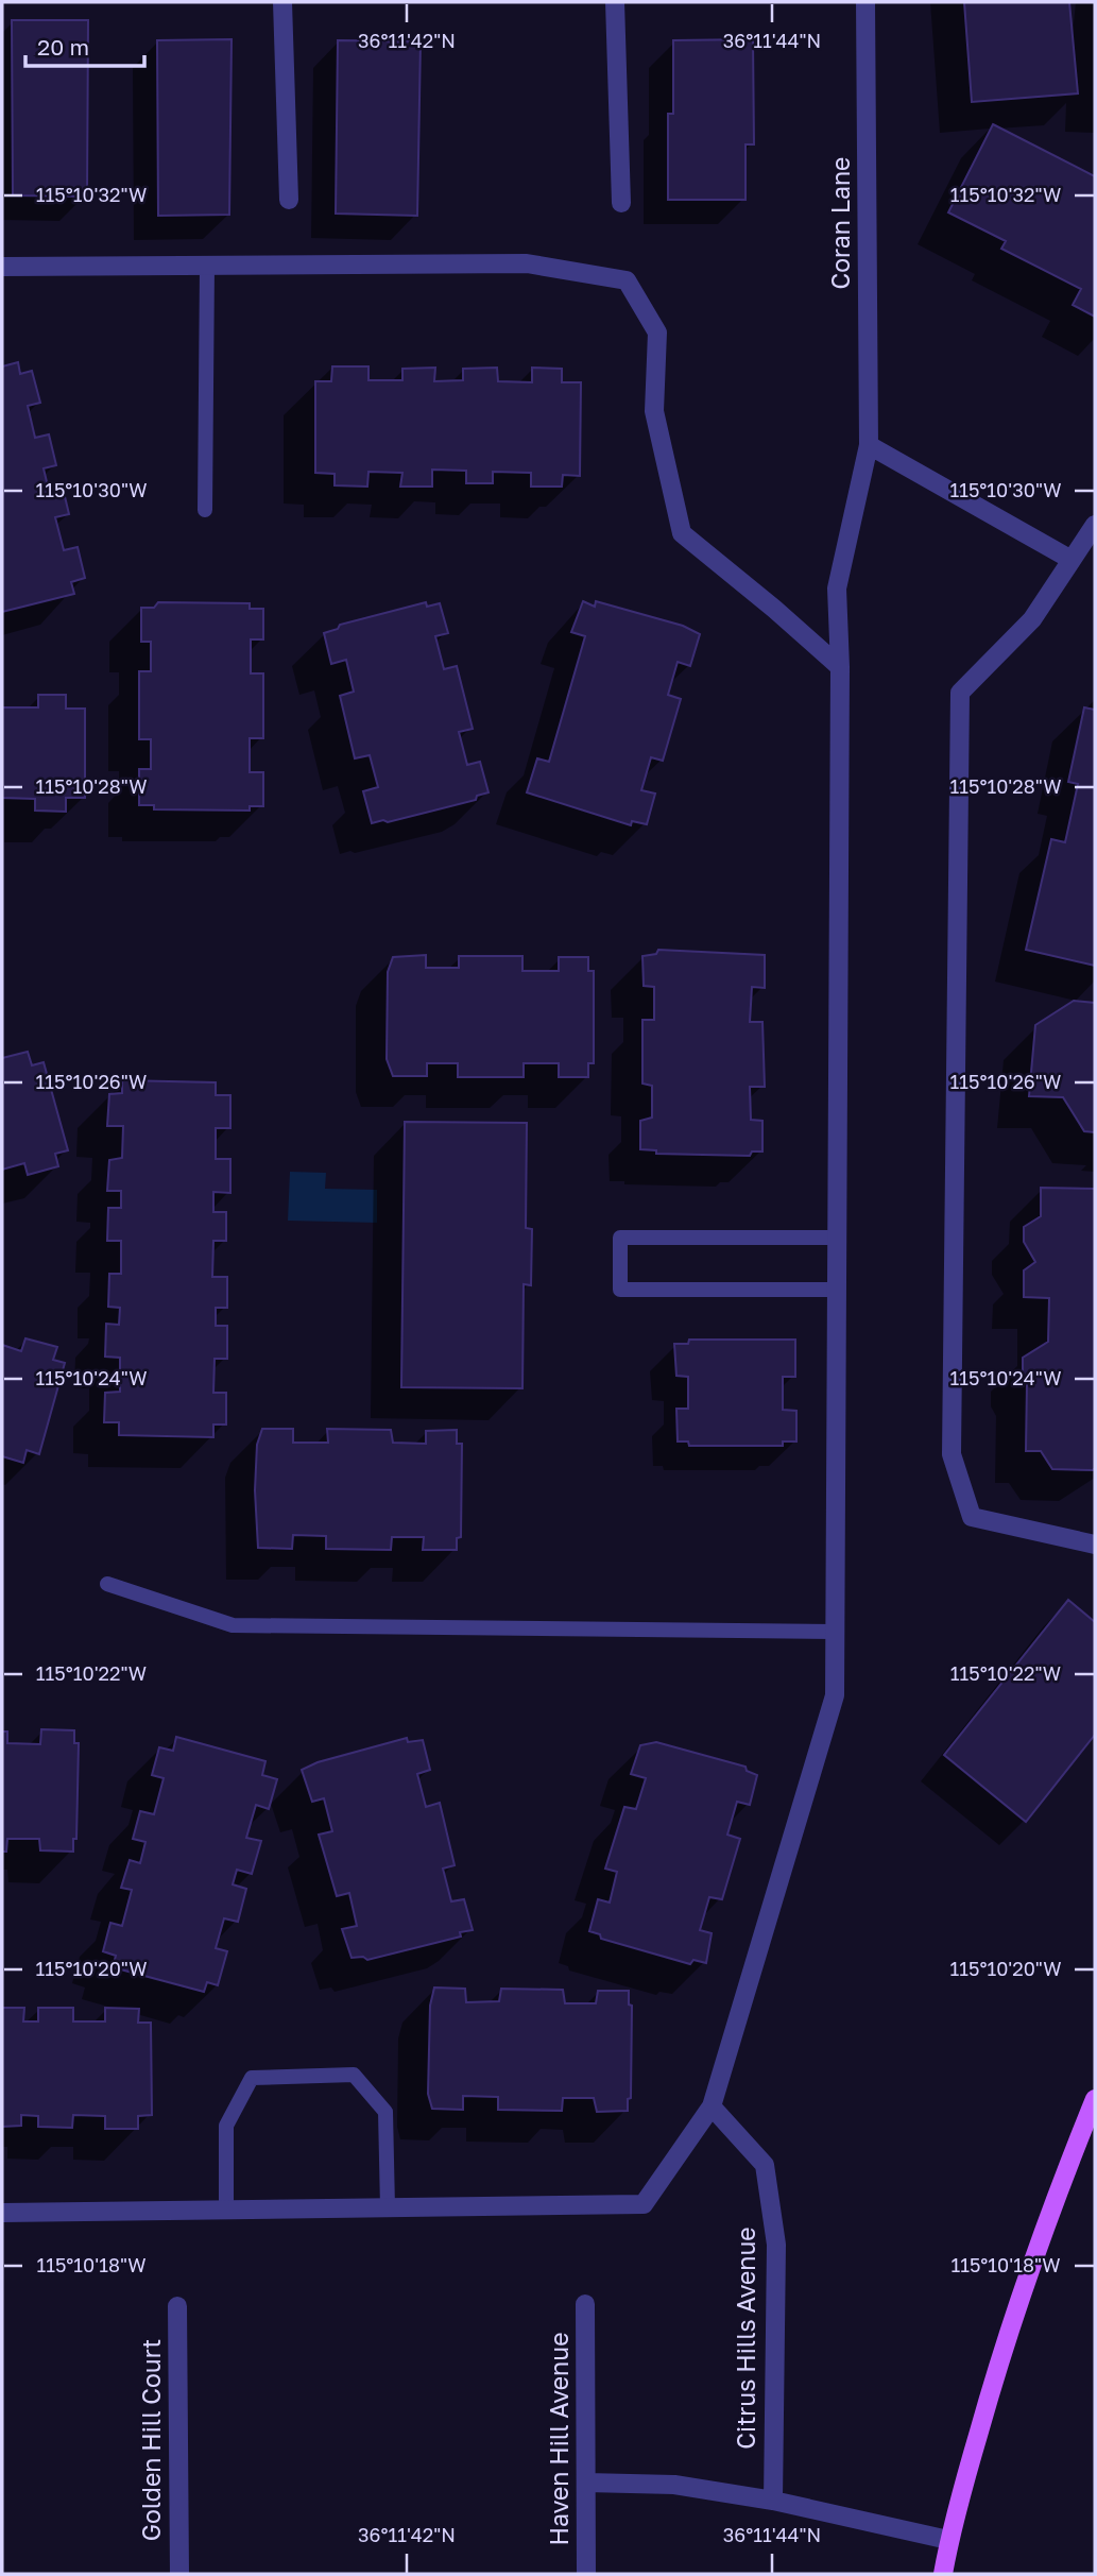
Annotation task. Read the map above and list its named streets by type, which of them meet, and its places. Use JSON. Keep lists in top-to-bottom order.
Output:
{
  "streets": {
    "street": [
      "Coran Lane",
      "Citrus Hills Avenue",
      "Haven Hill Avenue",
      "Golden Hill Court"
    ]
  },
  "crossings": [
    ["Coran Lane", "Citrus Hills Avenue"]
  ],
  "scale_bar": "20 m",
  "coordinates": [
    "36°11'42\"N",
    "36°11'44\"N",
    "115°10'32\"W",
    "115°10'30\"W",
    "115°10'28\"W",
    "115°10'26\"W",
    "115°10'24\"W",
    "115°10'22\"W",
    "115°10'20\"W",
    "115°10'18\"W"
  ]
}
